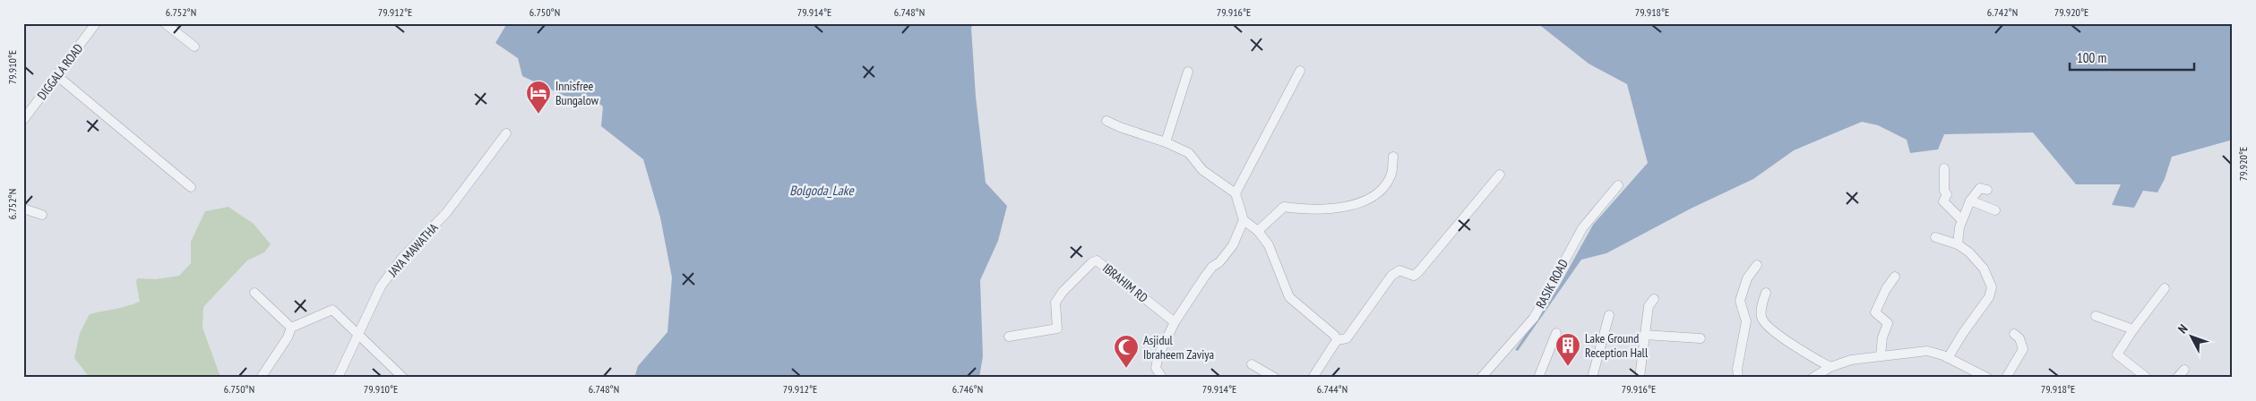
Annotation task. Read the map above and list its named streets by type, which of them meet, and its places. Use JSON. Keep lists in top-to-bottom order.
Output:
{
  "streets": {
    "street": [
      "DIGGALA ROAD",
      "JAYA MAWATHA",
      "IBRAHIM RD",
      "RASIK ROAD"
    ]
  },
  "water": ["Bolgoda_Lake"],
  "places": {
    "hotel": ["Innisfree Bungalow"],
    "building": ["Lake Ground Reception Hall"],
    "mosque": ["Asjidul Ibraheem Zaviya"]
  },
  "scale_bar": "100 m",
  "north": "top left",
  "coordinates": [
    "6.752°N",
    "79.912°E",
    "6.750°N",
    "79.914°E",
    "6.748°N",
    "79.916°E",
    "79.918°E",
    "6.742°N",
    "79.920°E",
    "79.910°E",
    "6.746°N",
    "6.744°N"
  ]
}
